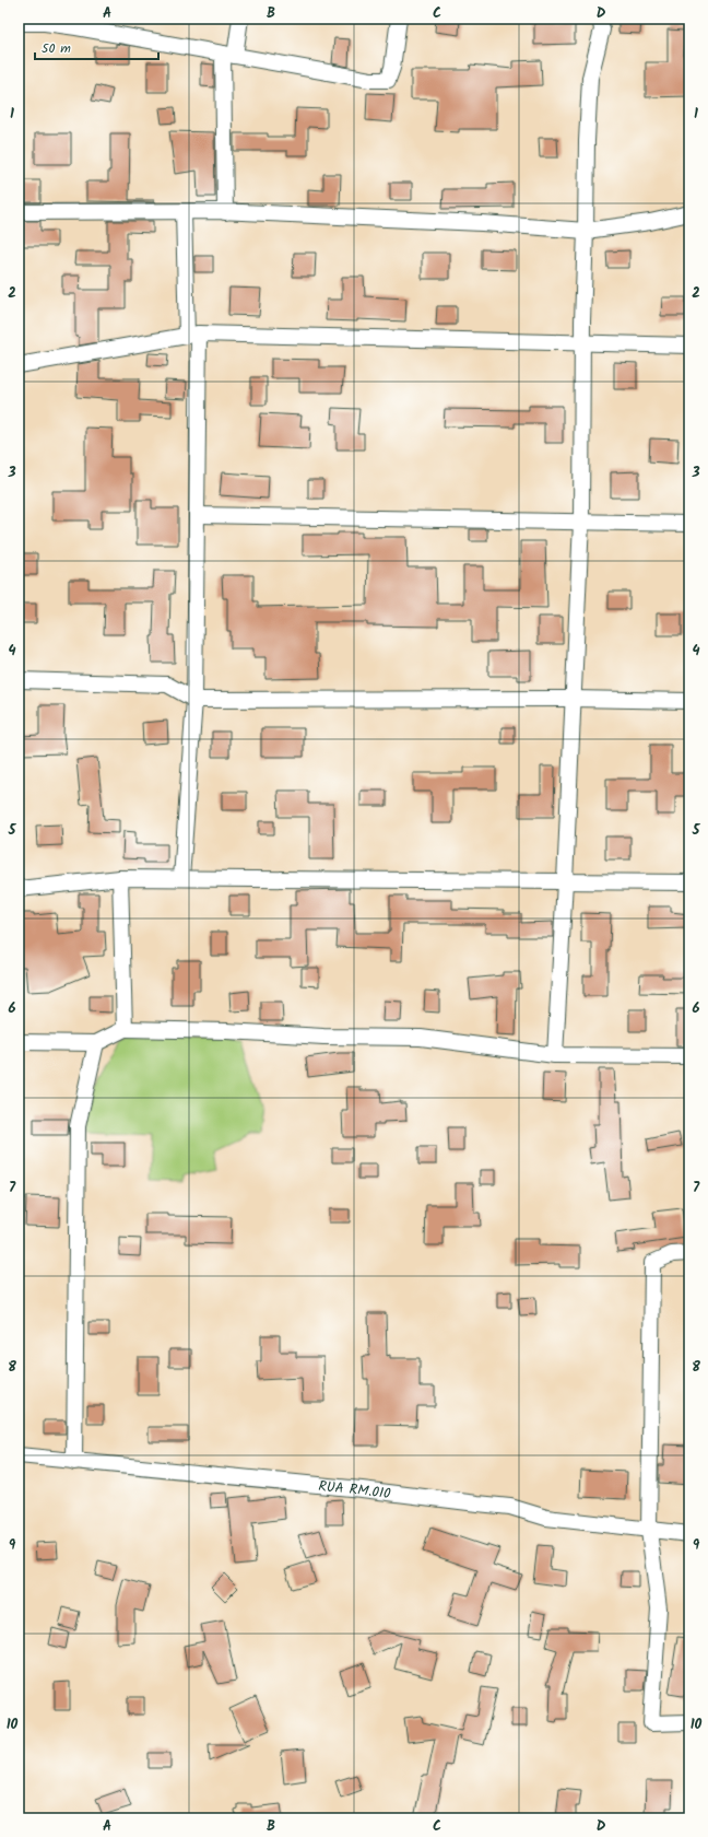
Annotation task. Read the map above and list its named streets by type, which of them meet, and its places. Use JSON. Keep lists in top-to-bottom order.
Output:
{
  "streets": {
    "street": ["RUA RM.010"]
  },
  "scale_bar": "50 m",
  "grid": {
    "columns": [
      "A",
      "B",
      "C",
      "D"
    ],
    "rows": [
      "1",
      "2",
      "3",
      "4",
      "5",
      "6",
      "7",
      "8",
      "9",
      "10"
    ]
  }
}
